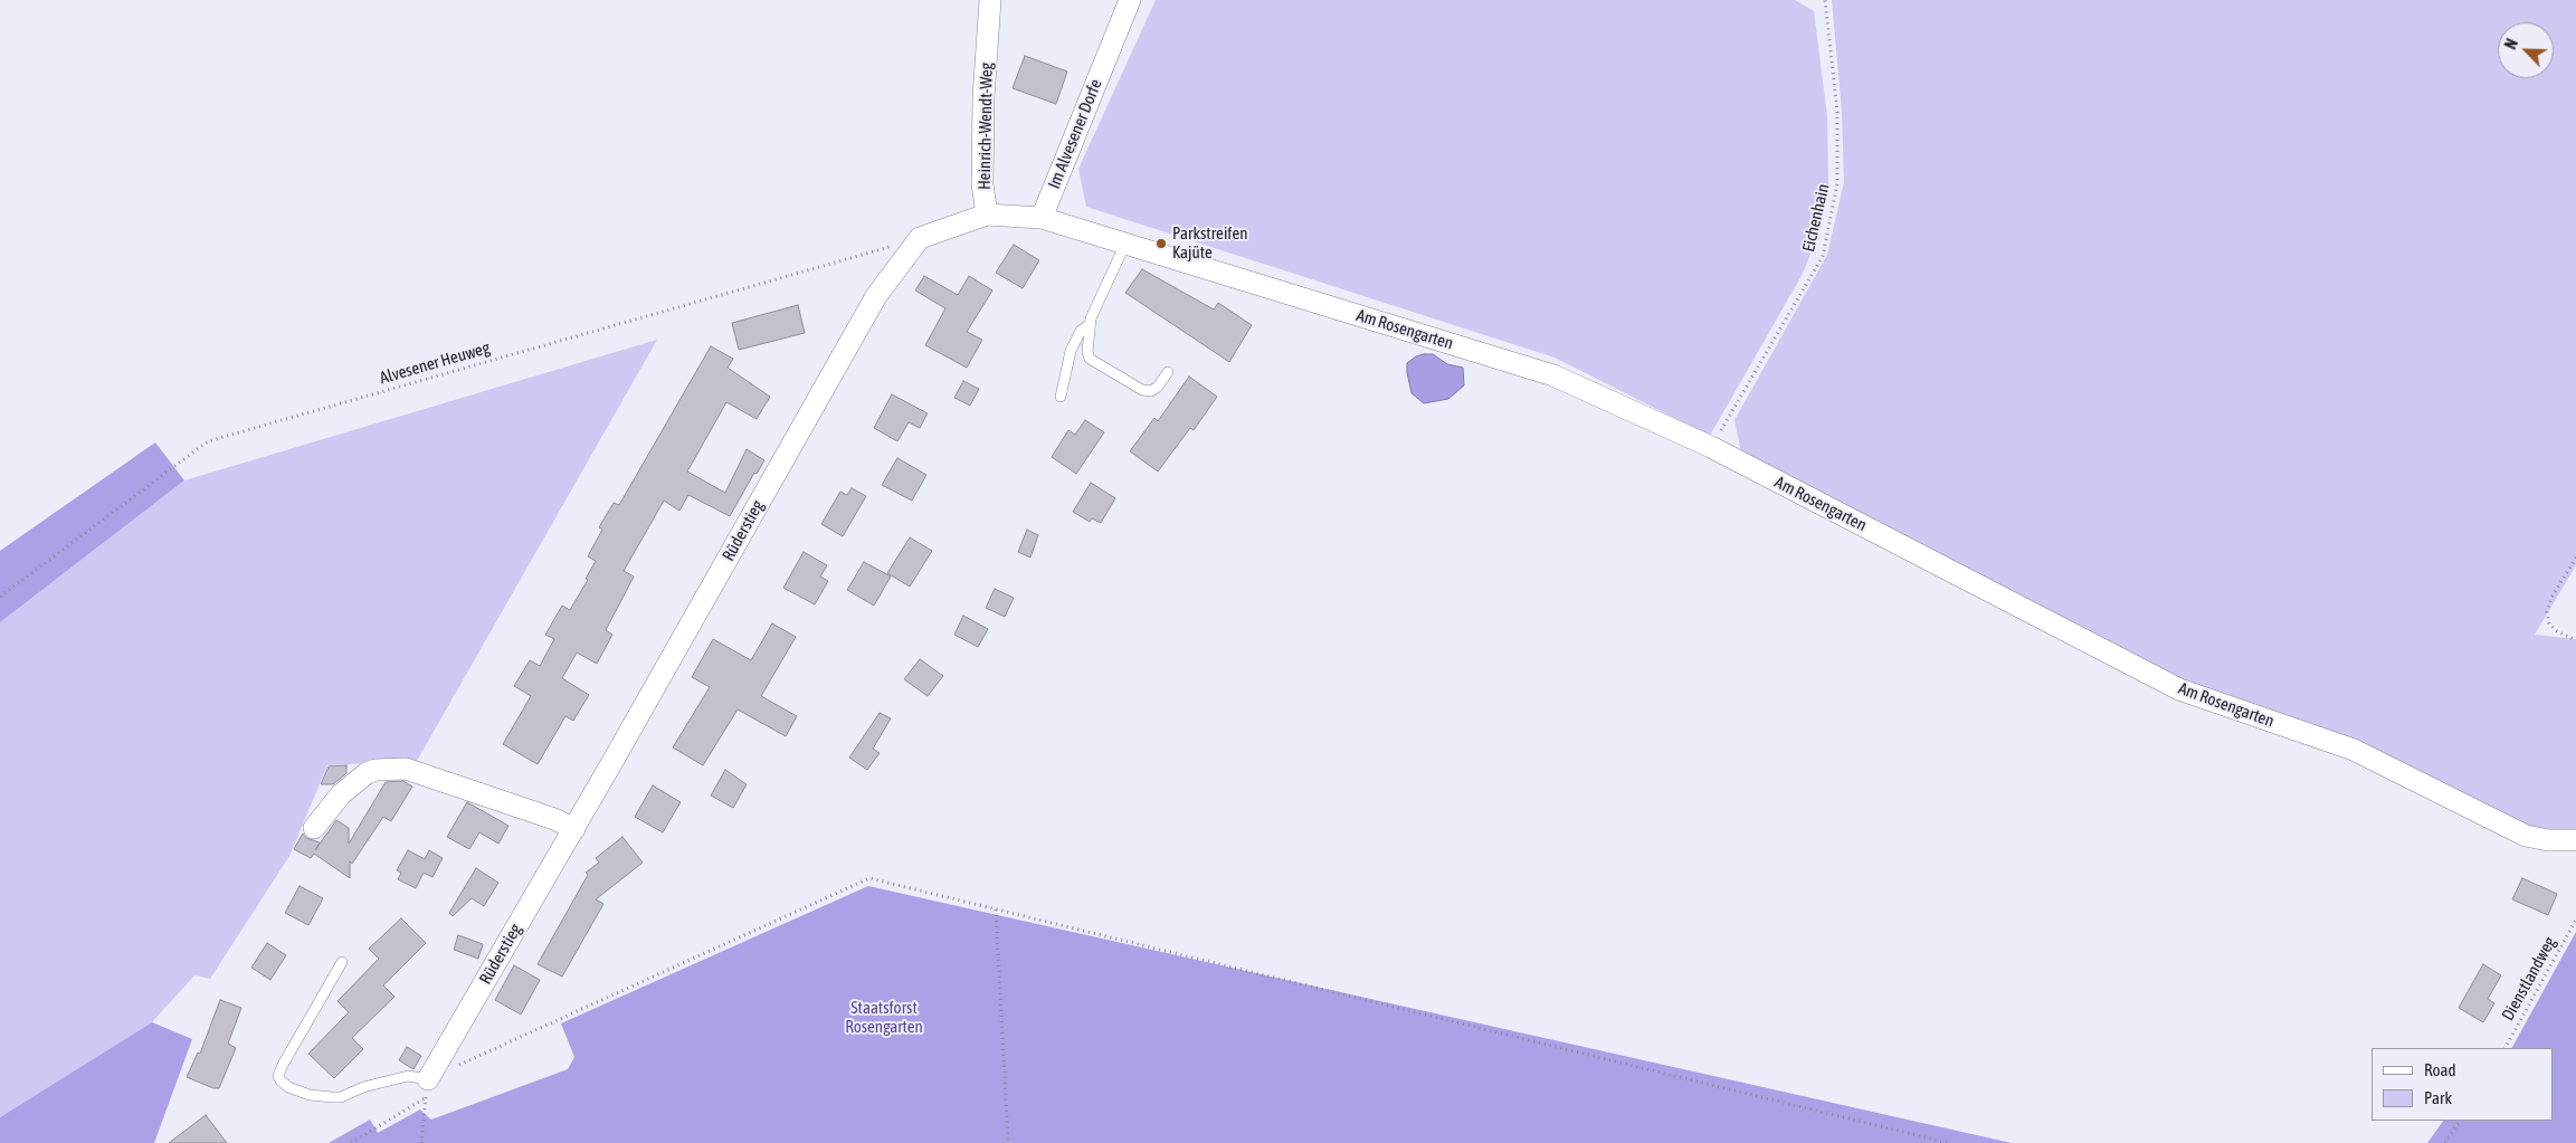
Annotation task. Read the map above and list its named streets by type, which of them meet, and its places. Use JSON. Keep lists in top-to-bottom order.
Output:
{
  "streets": {
    "street": [
      "Heinrich-Wendt-Weg",
      "Im Alvesener Dorfe",
      "Am Rosengarten",
      "Rüderstieg"
    ],
    "path": ["Eichenhain", "Alvesener Heuweg", "Dienstlandweg"]
  },
  "crossings": [
    ["Heinrich-Wendt-Weg", "Alvesener Heuweg"],
    ["Heinrich-Wendt-Weg", "Rüderstieg"],
    ["Im Alvesener Dorfe", "Am Rosengarten"],
    ["Eichenhain", "Am Rosengarten"],
    ["Alvesener Heuweg", "Rüderstieg"]
  ],
  "parks": ["Staatsforst Rosengarten"],
  "places": ["Parkstreifen Kajüte"],
  "legend": ["Road", "Park"],
  "north": "top left"
}
